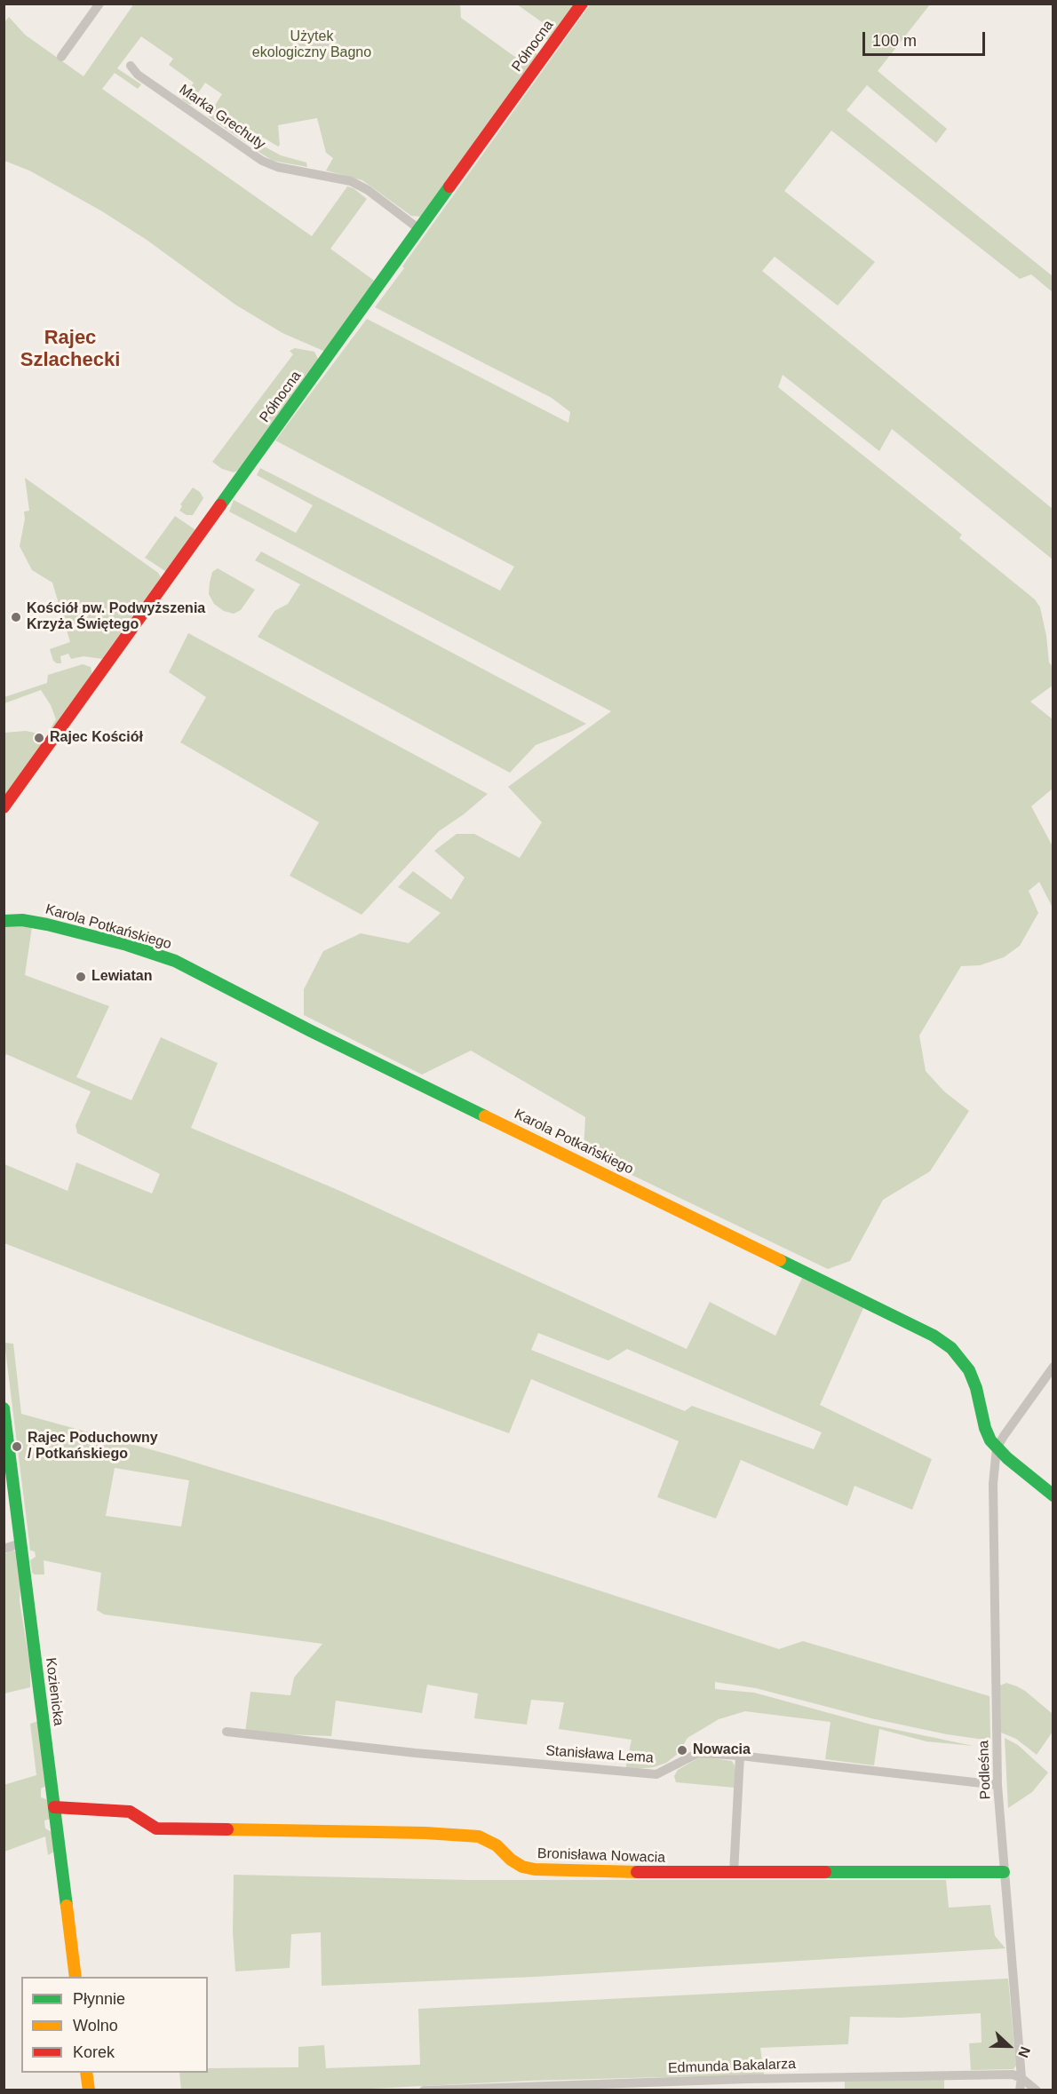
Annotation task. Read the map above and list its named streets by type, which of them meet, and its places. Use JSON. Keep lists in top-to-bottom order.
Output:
{
  "streets": {
    "street": [
      "Północna",
      "Marka Grechuty",
      "Karola Potkańskiego",
      "Kozienicka",
      "Stanisława Lema",
      "Podleśna",
      "Bronisława Nowacia",
      "Edmunda Bakalarza"
    ]
  },
  "crossings": [
    ["Północna", "Marka Grechuty"],
    ["Karola Potkańskiego", "Podleśna"],
    ["Kozienicka", "Bronisława Nowacia"],
    ["Stanisława Lema", "Podleśna"],
    ["Podleśna", "Bronisława Nowacia"],
    ["Podleśna", "Edmunda Bakalarza"]
  ],
  "districts": ["Rajec Szlachecki"],
  "parks": ["Użytek ekologiczny Bagno"],
  "places": [
    "Kościół pw. Podwyższenia Krzyża Świętego",
    "Rajec Kościół",
    "Lewiatan",
    "Rajec Poduchowny / Potkańskiego",
    "Nowacia"
  ],
  "legend": ["Płynnie", "Wolno", "Korek"],
  "scale_bar": "100 m",
  "north": "right"
}
